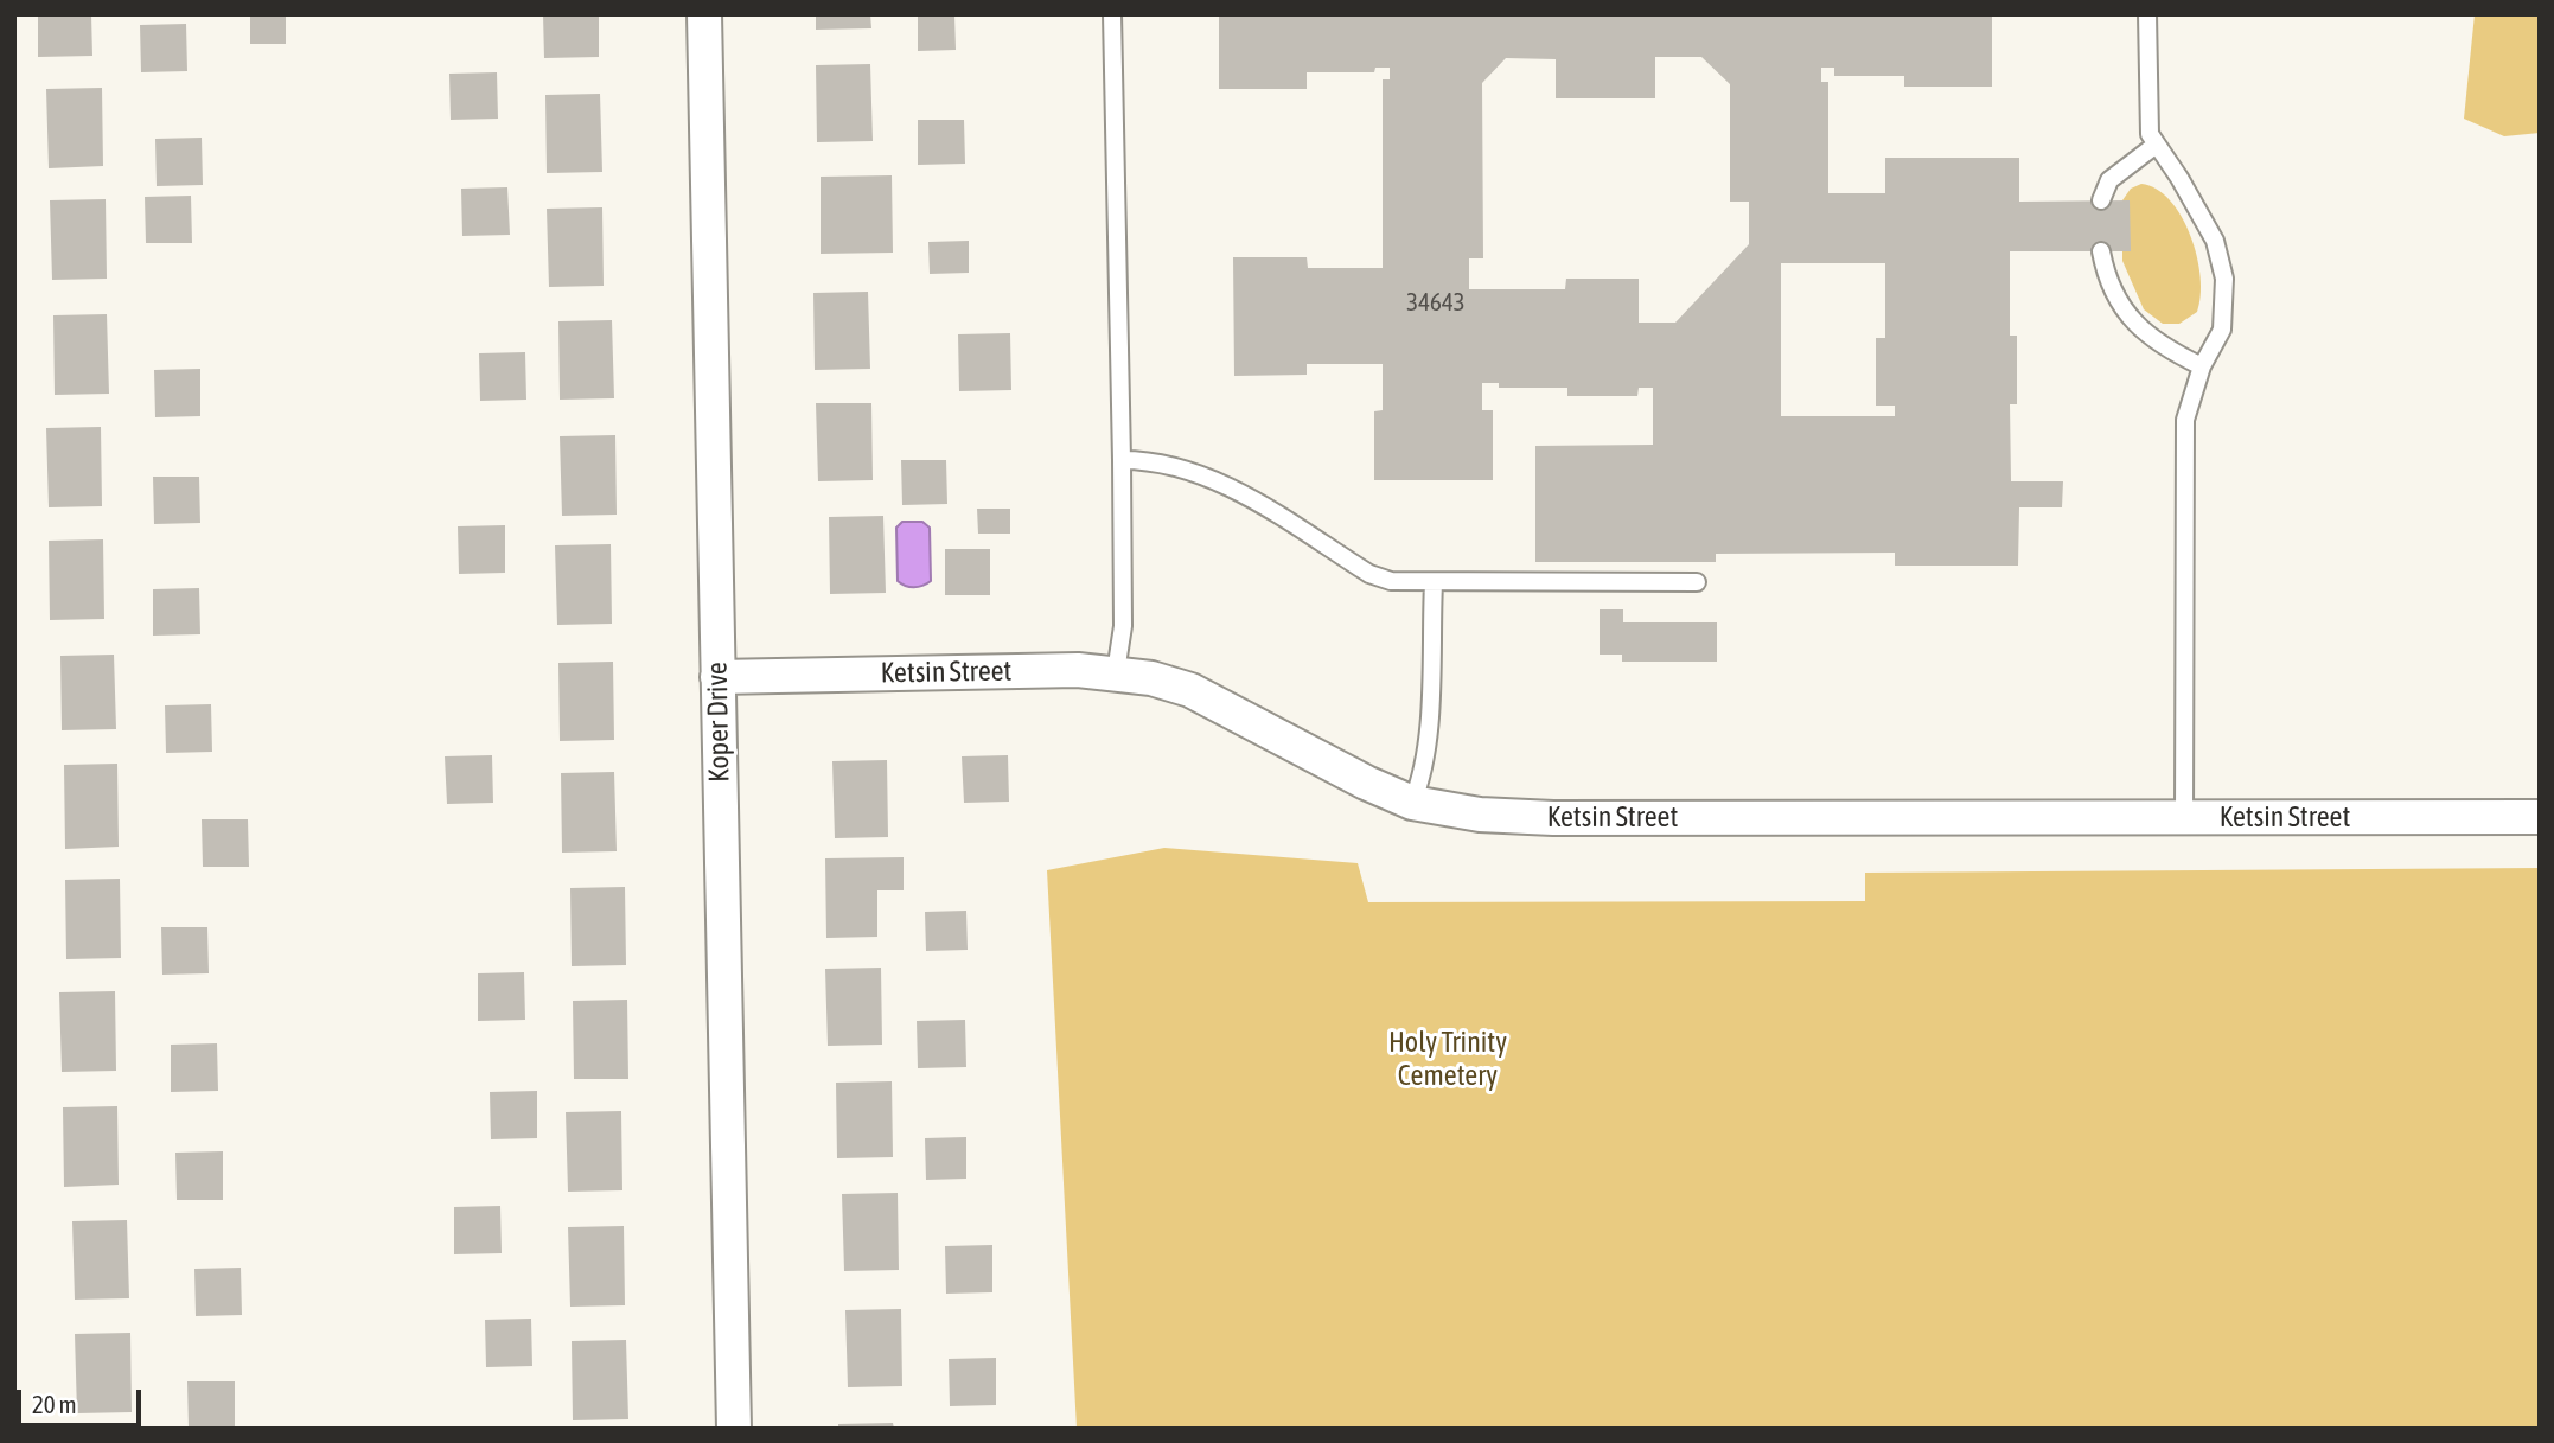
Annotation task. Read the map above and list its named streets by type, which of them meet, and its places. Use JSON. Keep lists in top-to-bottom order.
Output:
{
  "streets": {
    "street": ["Ketsin Street", "Koper Drive"]
  },
  "crossings": [
    ["Ketsin Street", "Koper Drive"]
  ],
  "parks": ["Holy Trinity Cemetery"],
  "house_numbers": ["34643"],
  "scale_bar": "20 m"
}
